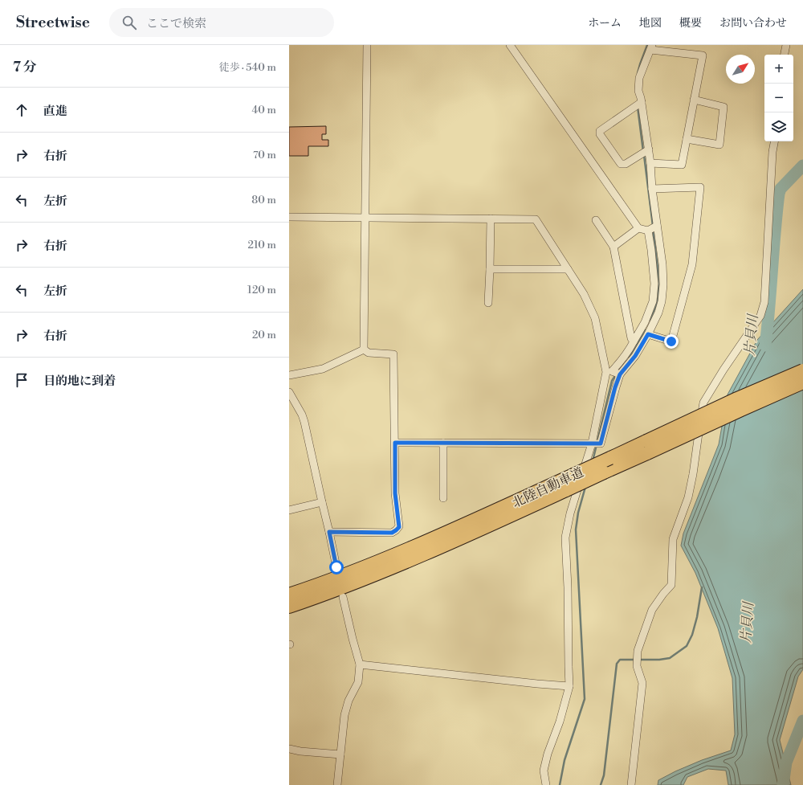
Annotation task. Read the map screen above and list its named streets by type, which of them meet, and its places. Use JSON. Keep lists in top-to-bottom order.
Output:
{
  "streets": {
    "highway": ["北陸自動車道"]
  },
  "water": ["片貝川"],
  "north": "top right",
  "page": {
    "header": "Streetwise",
    "search": "ここで検索",
    "nav": [
      "ホーム",
      "地図",
      "概要",
      "お問い合わせ"
    ],
    "heading": ["7 分", "徒歩 · 540 m"],
    "map_buttons": ["+", "−"],
    "list": [
      ["直進", "40 m"],
      ["右折", "70 m"],
      ["左折", "80 m"],
      ["右折", "210 m"],
      ["左折", "120 m"],
      ["右折", "20 m"],
      "目的地に到着"
    ]
  }
}
